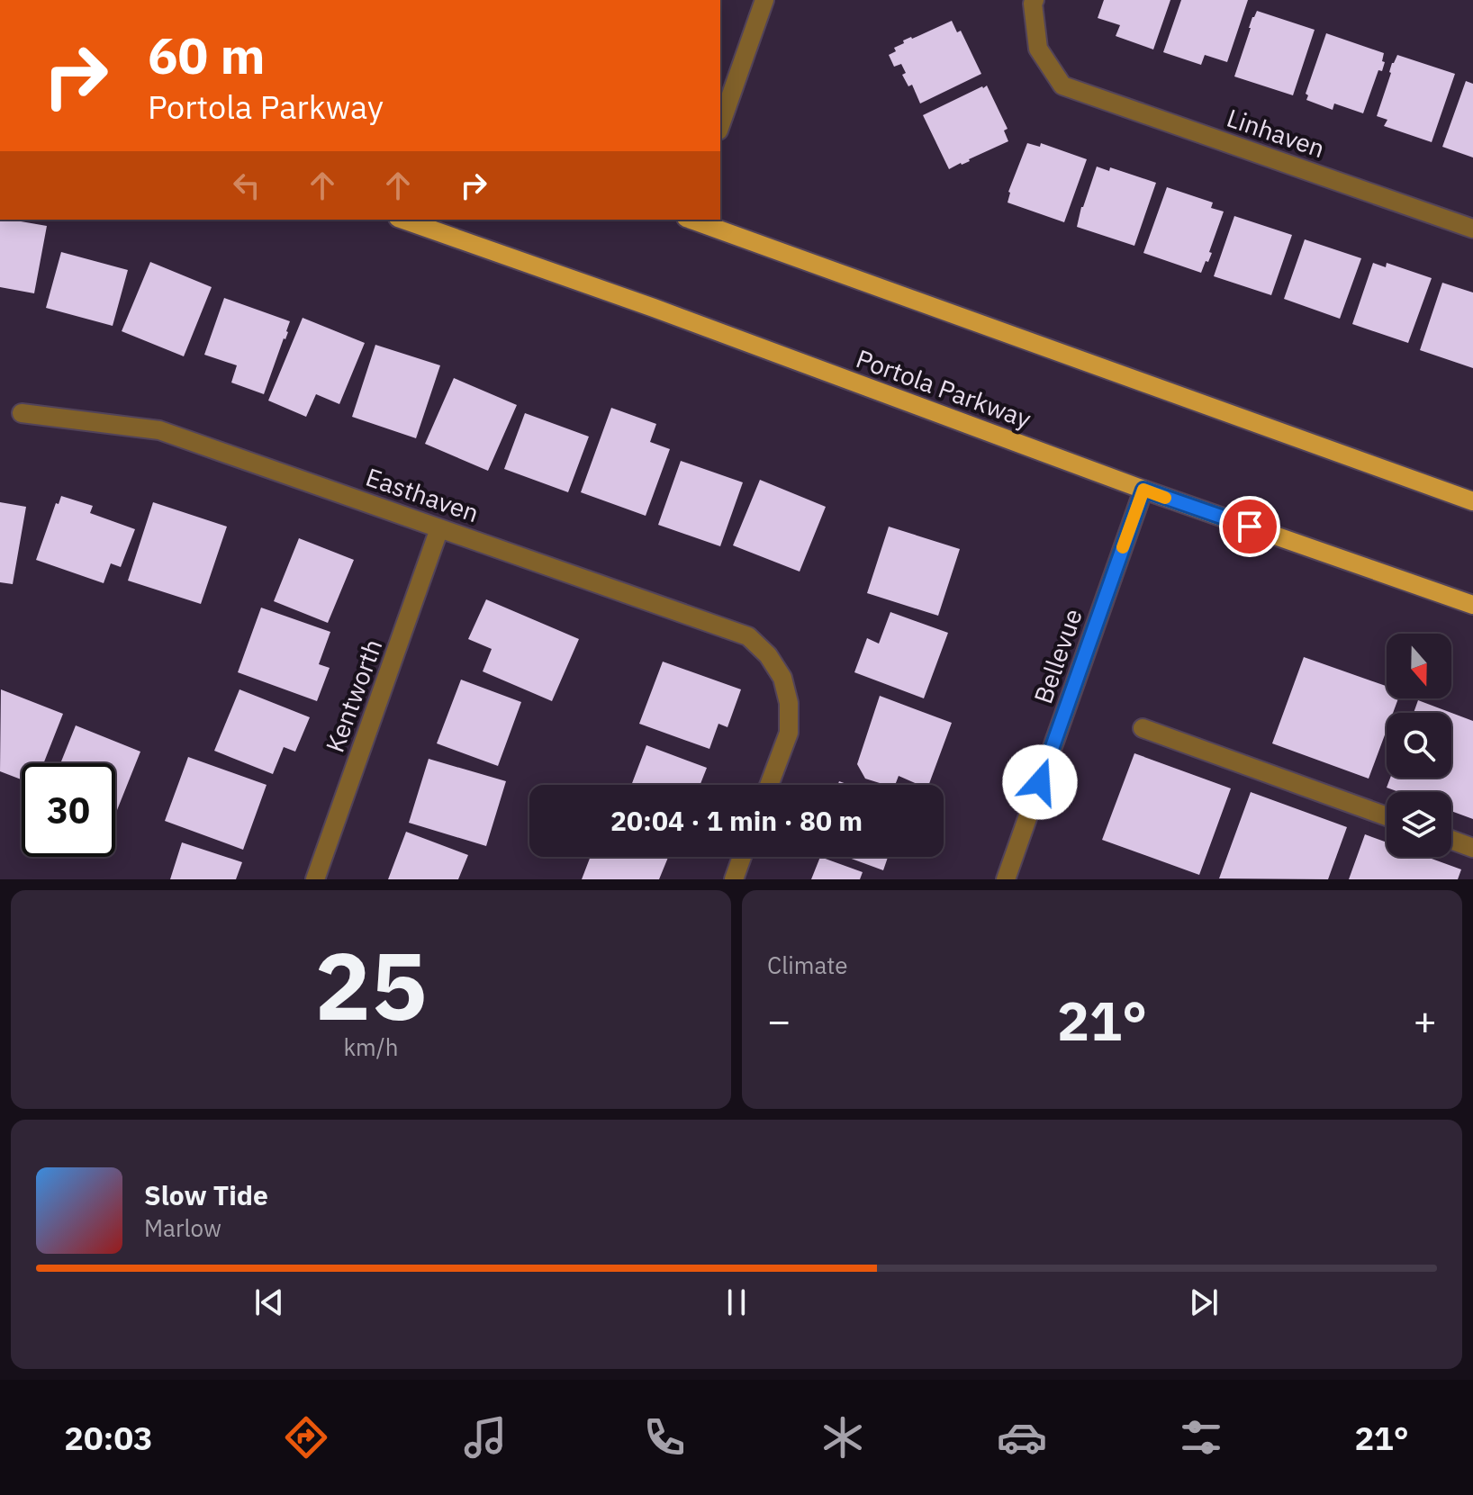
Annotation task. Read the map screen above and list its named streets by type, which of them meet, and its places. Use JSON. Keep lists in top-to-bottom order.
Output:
{
  "streets": {
    "main road": ["Portola Parkway"],
    "street": [
      "Linhaven",
      "Easthaven",
      "Bellevue",
      "Kentworth"
    ]
  },
  "crossings": [
    ["Portola Parkway", "Bellevue"],
    ["Easthaven", "Kentworth"]
  ],
  "north": "bottom",
  "page": {
    "turn": ["60 m", "Portola Parkway"],
    "limit": "30",
    "trip": "20:04 · 1 min · 80 m",
    "tile": [
      ["25", "km/h"],
      "Climate"
    ],
    "heat": ["−", "21°", "+"],
    "song": ["Slow Tide", "Marlow"],
    "tabs": ["20:03", "21°"]
  }
}
